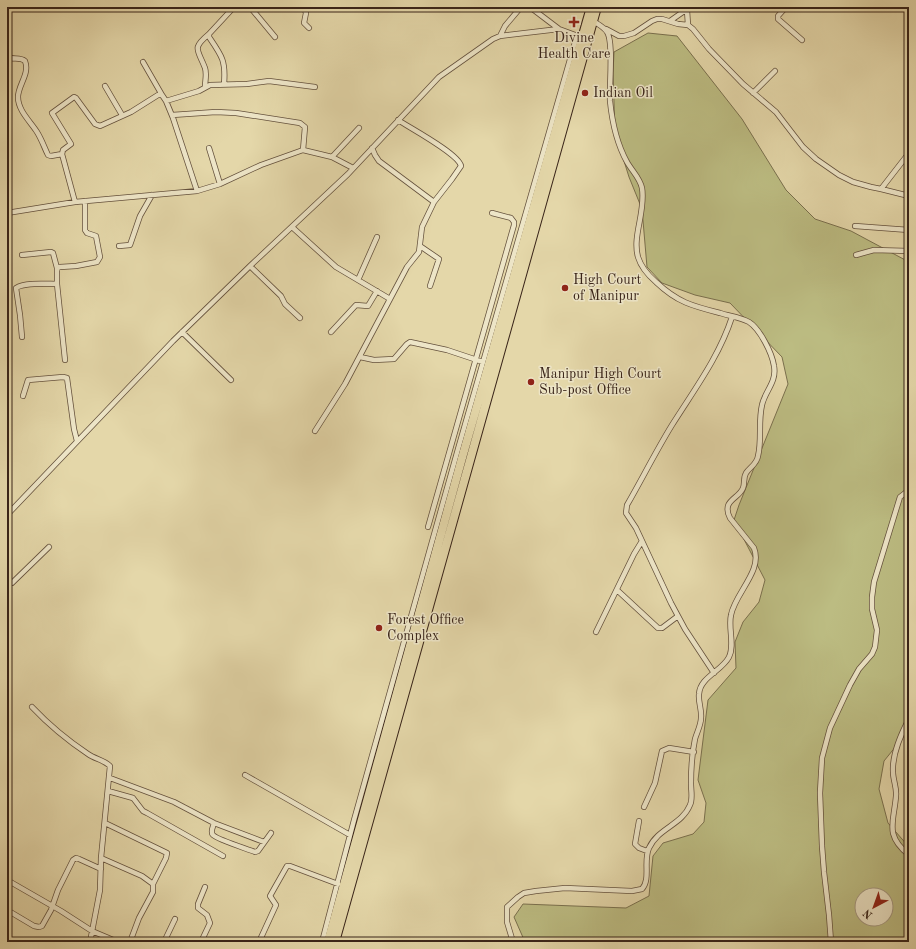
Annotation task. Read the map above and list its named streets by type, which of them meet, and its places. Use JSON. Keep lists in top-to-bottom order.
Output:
{
  "places": {
    "health": ["Divine Health Care"],
    "other": [
      "Indian Oil",
      "High Court of Manipur",
      "Manipur High Court Sub-post Office",
      "Forest Office Complex"
    ]
  },
  "north": "bottom left"
}
